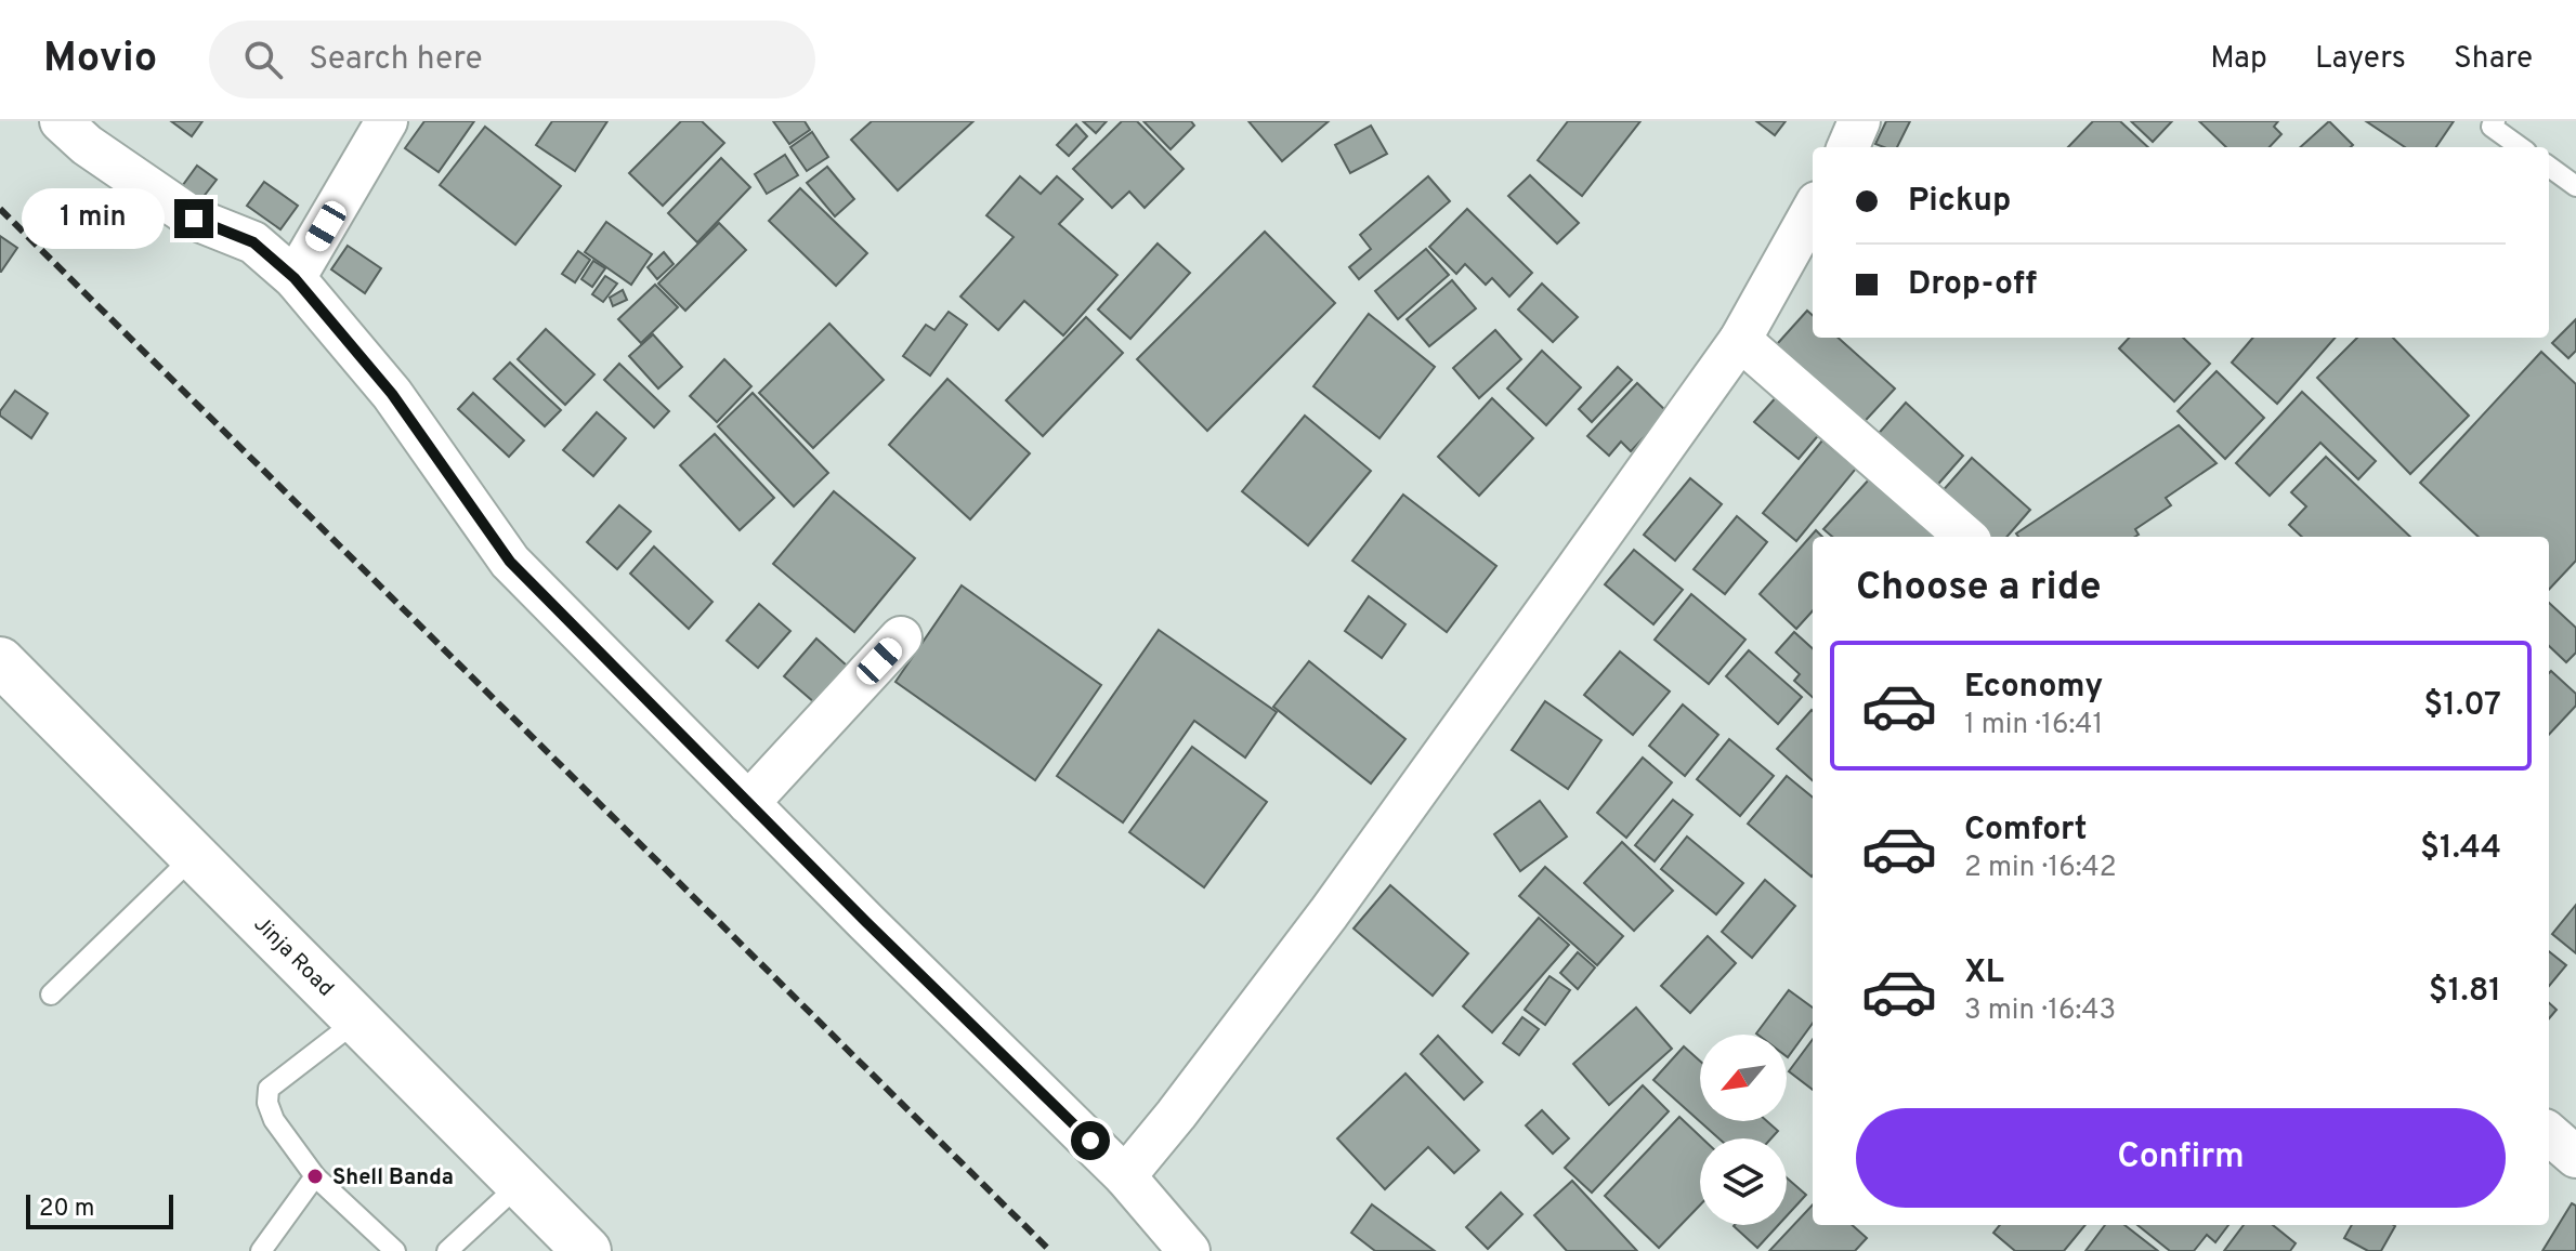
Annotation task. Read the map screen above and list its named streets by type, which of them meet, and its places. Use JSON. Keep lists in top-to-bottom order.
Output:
{
  "streets": {
    "highway": ["Jinja Road"]
  },
  "places": ["Shell Banda"],
  "scale_bar": "20 m",
  "north": "bottom left",
  "page": {
    "header": "Movio",
    "search": "Search here",
    "nav": ["Map", "Layers", "Share"],
    "banner": ["Pickup", "Drop-off"],
    "bubble": "1 min",
    "heading": "Choose a ride",
    "list": [
      {
        "name": "Economy",
        "note": "1 min · 16:41",
        "value": "$1.07"
      },
      {
        "name": "Comfort",
        "note": "2 min · 16:42",
        "value": "$1.44"
      },
      {
        "name": "XL",
        "note": "3 min · 16:43",
        "value": "$1.81"
      }
    ],
    "buttons": "Confirm",
    "scale": "20 m"
  }
}
